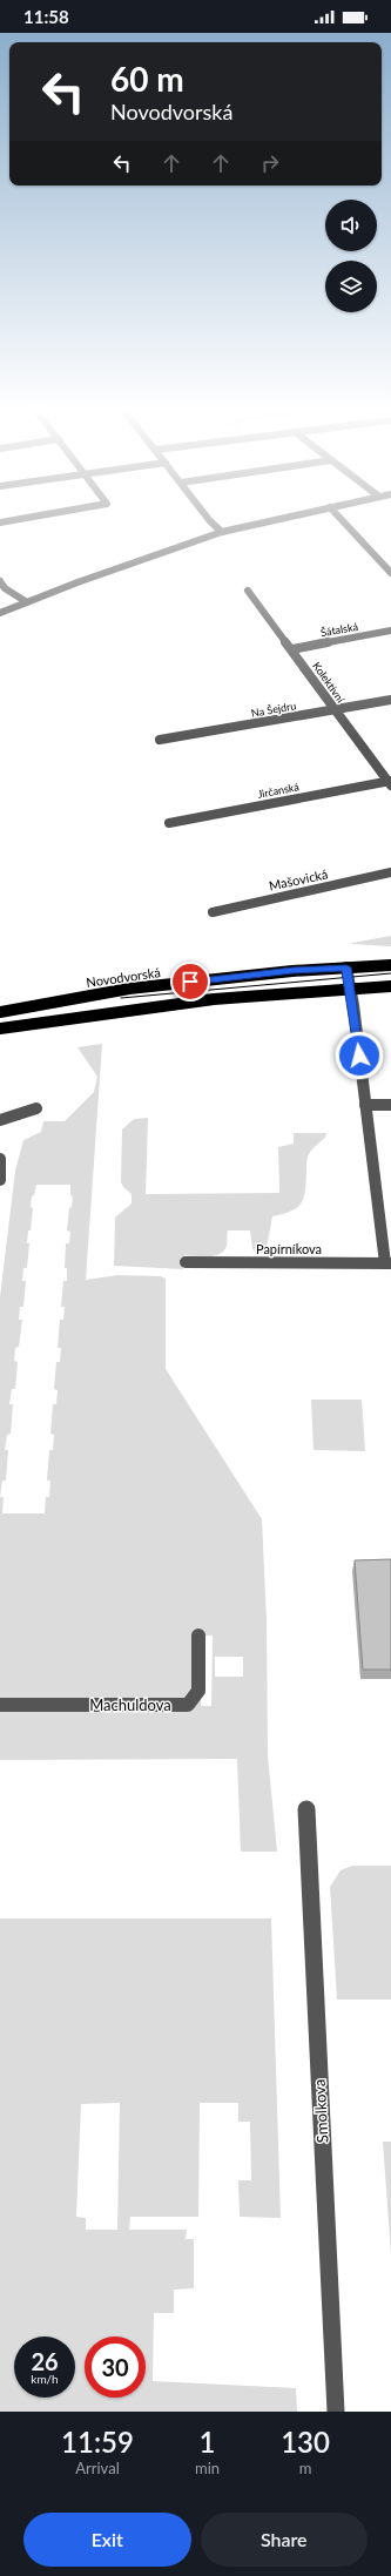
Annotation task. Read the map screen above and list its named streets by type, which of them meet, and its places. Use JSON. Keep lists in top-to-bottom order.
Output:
{
  "streets": {
    "main road": ["Novodvorská"],
    "street": [
      "Šátalská",
      "Kolektivní",
      "Na Šejdru",
      "Jirčanská",
      "Mašovická",
      "Papírníkova",
      "Machuldova",
      "Smolkova"
    ]
  },
  "crossings": [
    ["Šátalská", "Kolektivní"],
    ["Kolektivní", "Na Šejdru"],
    ["Kolektivní", "Jirčanská"]
  ],
  "page": {
    "status": "11:58",
    "turn": ["60 m", "Novodvorská"],
    "speed": "26 km/h",
    "limit": "30",
    "eta": [
      "11:59",
      "Arrival",
      "1",
      "min",
      "130",
      "m"
    ],
    "buttons": ["Exit", "Share"]
  }
}
